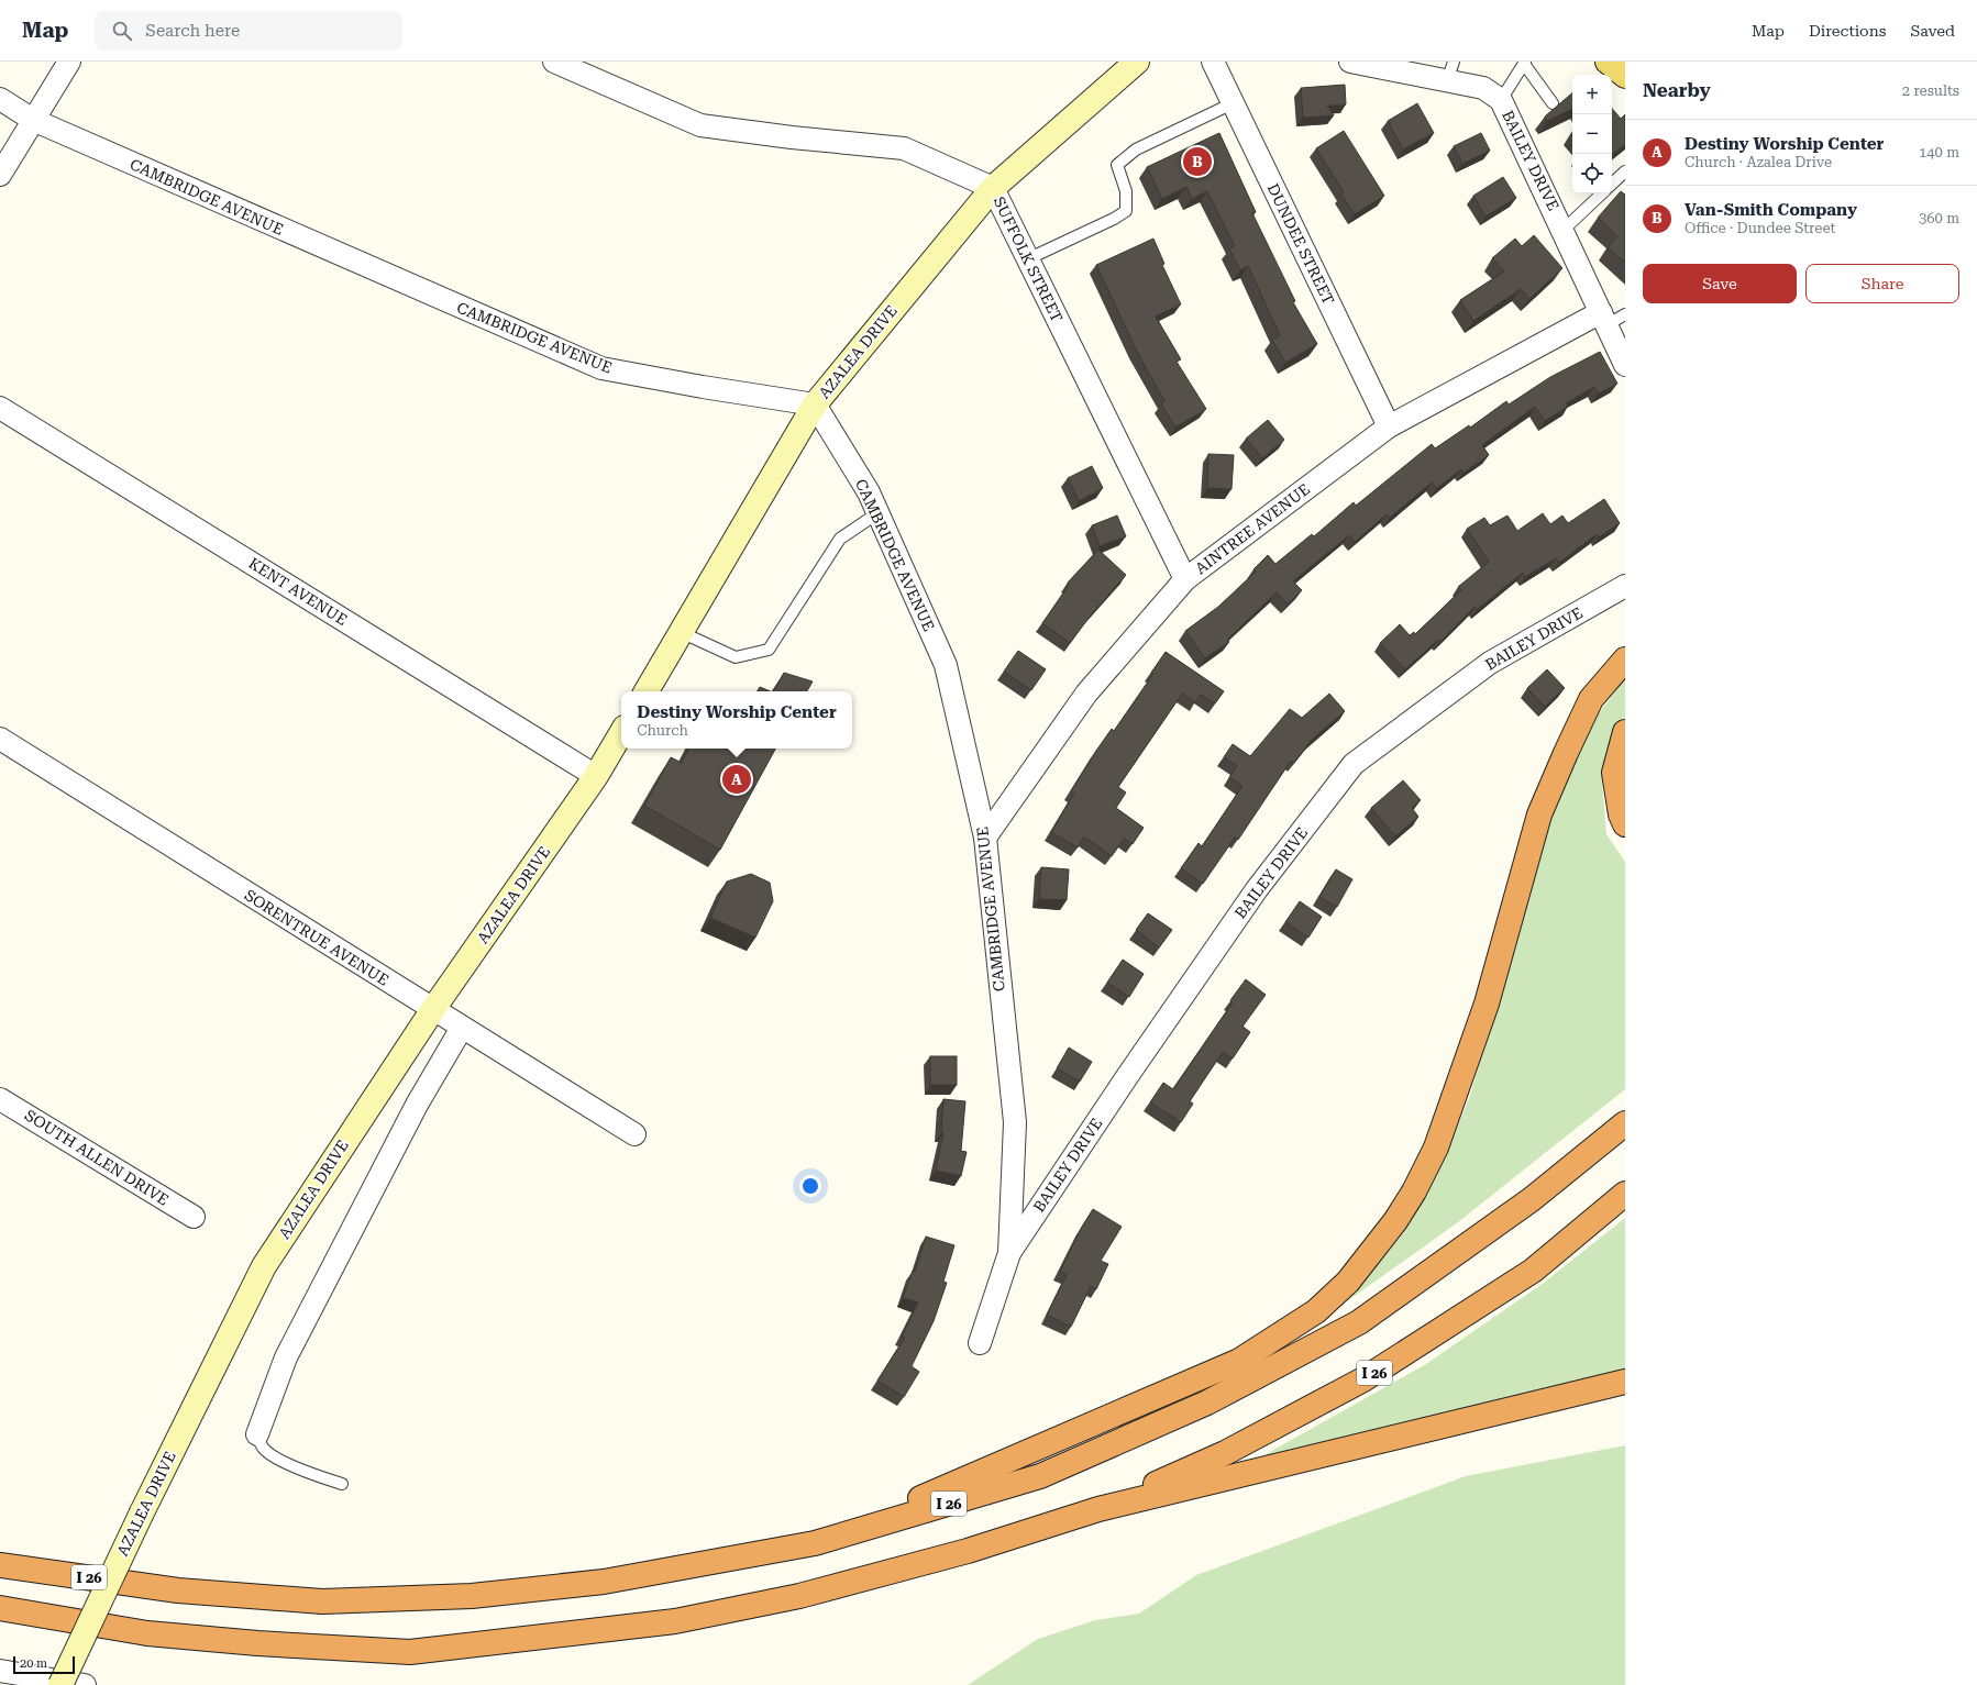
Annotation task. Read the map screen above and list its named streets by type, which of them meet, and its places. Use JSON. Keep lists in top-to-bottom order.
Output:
{
  "streets": {
    "highway": ["I 26"],
    "street": [
      "BAILEY DRIVE",
      "CAMBRIDGE AVENUE",
      "DUNDEE STREET",
      "SUFFOLK STREET",
      "AZALEA DRIVE",
      "AINTREE AVENUE",
      "KENT AVENUE",
      "SORENTRUE AVENUE",
      "SOUTH ALLEN DRIVE"
    ]
  },
  "crossings": [
    ["BAILEY DRIVE", "CAMBRIDGE AVENUE"],
    ["BAILEY DRIVE", "AINTREE AVENUE"],
    ["CAMBRIDGE AVENUE", "AZALEA DRIVE"],
    ["CAMBRIDGE AVENUE", "AINTREE AVENUE"],
    ["DUNDEE STREET", "AINTREE AVENUE"],
    ["SUFFOLK STREET", "AZALEA DRIVE"],
    ["SUFFOLK STREET", "AINTREE AVENUE"],
    ["AZALEA DRIVE", "KENT AVENUE"],
    ["AZALEA DRIVE", "SORENTRUE AVENUE"]
  ],
  "scale_bar": "20 m",
  "page": {
    "header": "Map",
    "search": "Search here",
    "nav": ["Map", "Directions", "Saved"],
    "heading": ["Nearby", "2 results"],
    "map_buttons": ["+", "−"],
    "list": [
      {
        "mark": "A",
        "name": "Destiny Worship Center",
        "note": "Church · Azalea Drive",
        "value": "140 m"
      },
      {
        "mark": "B",
        "name": "Van-Smith Company",
        "note": "Office · Dundee Street",
        "value": "360 m"
      }
    ],
    "pins": ["B", "A"],
    "buttons": ["Save", "Share"],
    "popup": ["Destiny Worship Center", "Church"],
    "scale": "20 m"
  }
}
